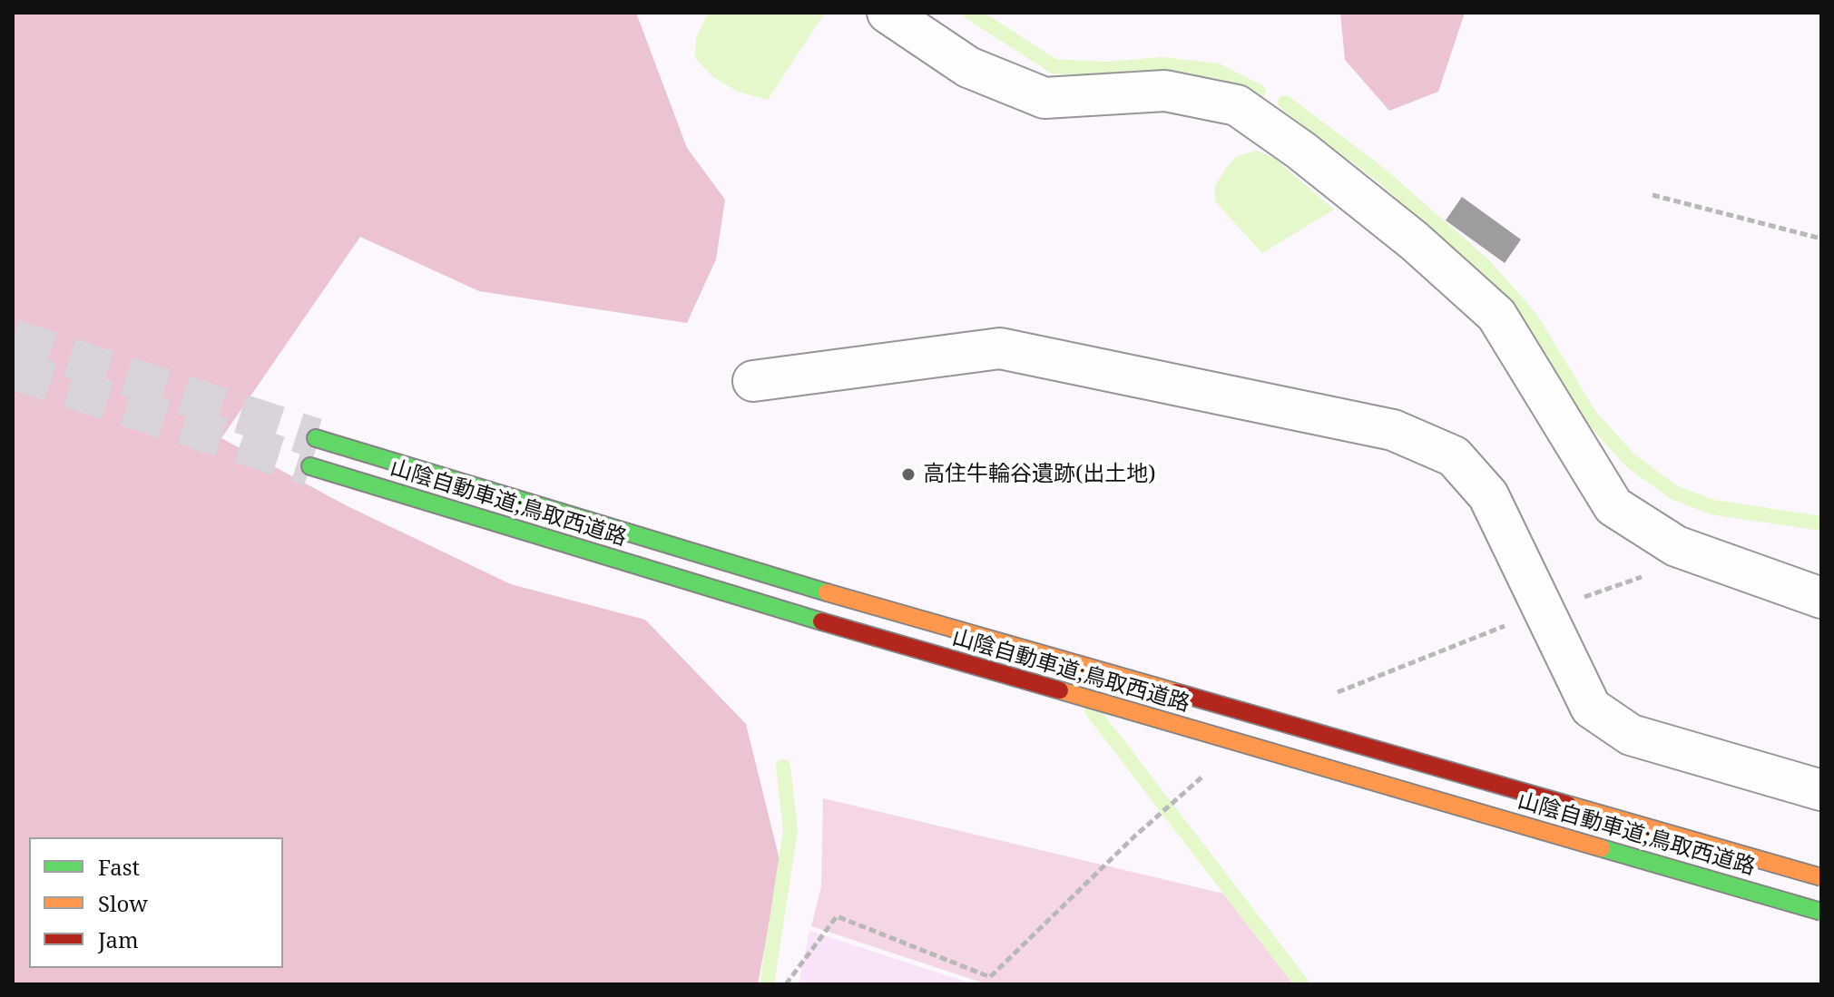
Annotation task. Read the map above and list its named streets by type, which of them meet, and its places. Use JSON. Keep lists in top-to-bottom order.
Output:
{
  "streets": {
    "highway": ["山陰自動車道;鳥取西道路"]
  },
  "places": ["高住牛輪谷遺跡(出土地)"],
  "legend": ["Fast", "Slow", "Jam"]
}
